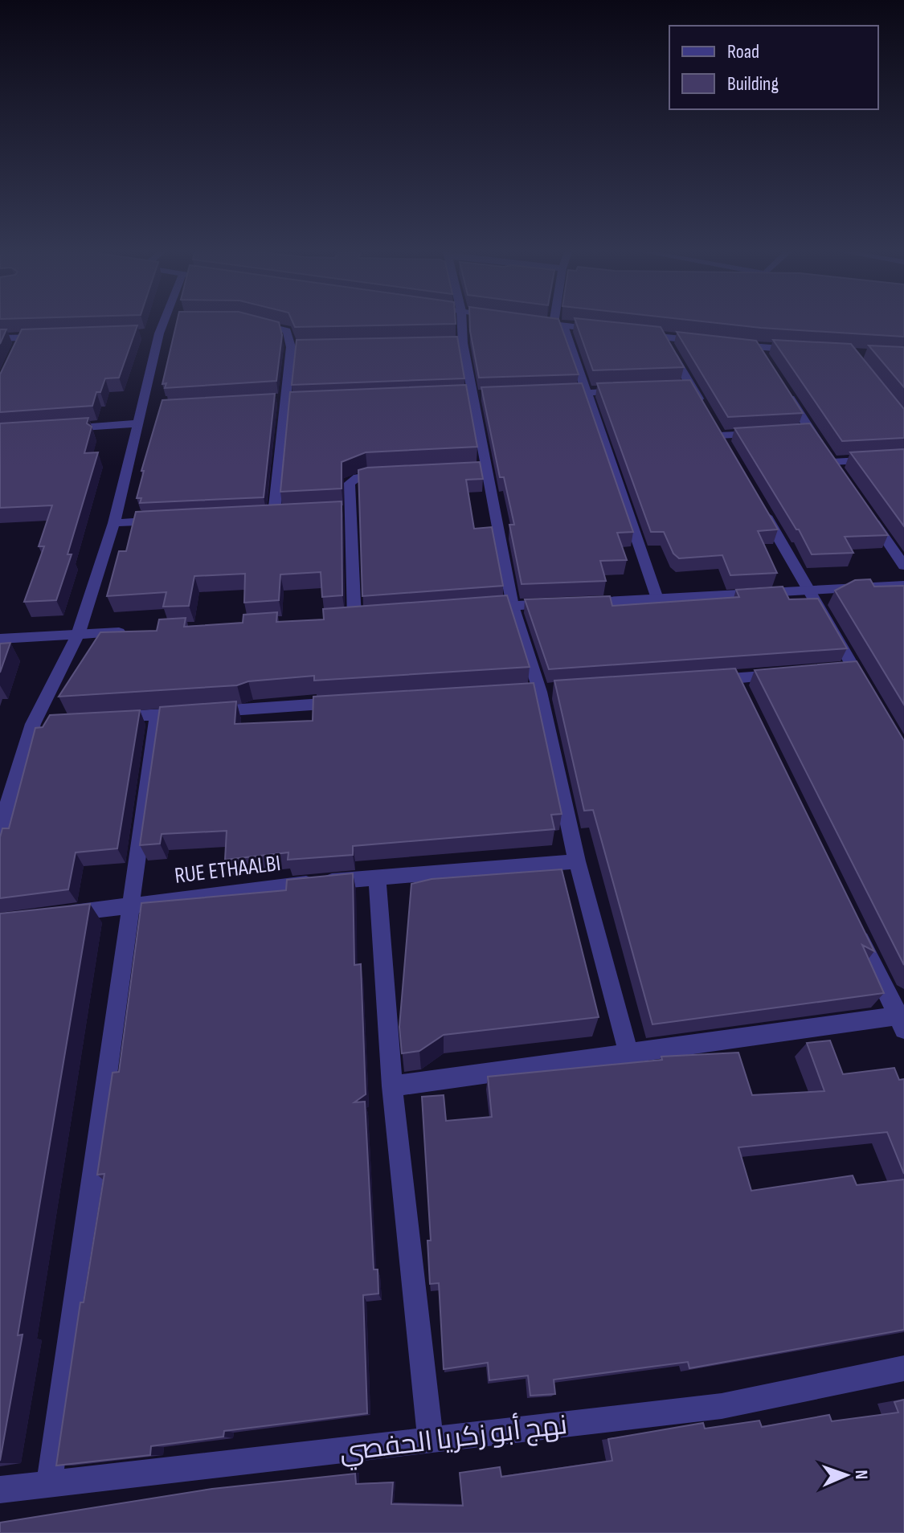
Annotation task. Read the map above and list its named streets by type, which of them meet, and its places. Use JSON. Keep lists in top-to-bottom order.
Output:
{
  "streets": {
    "street": ["RUE ETHAALBI", "نهج أبو زكريا الحفصي"]
  },
  "legend": ["Road", "Building"],
  "north": "right"
}
